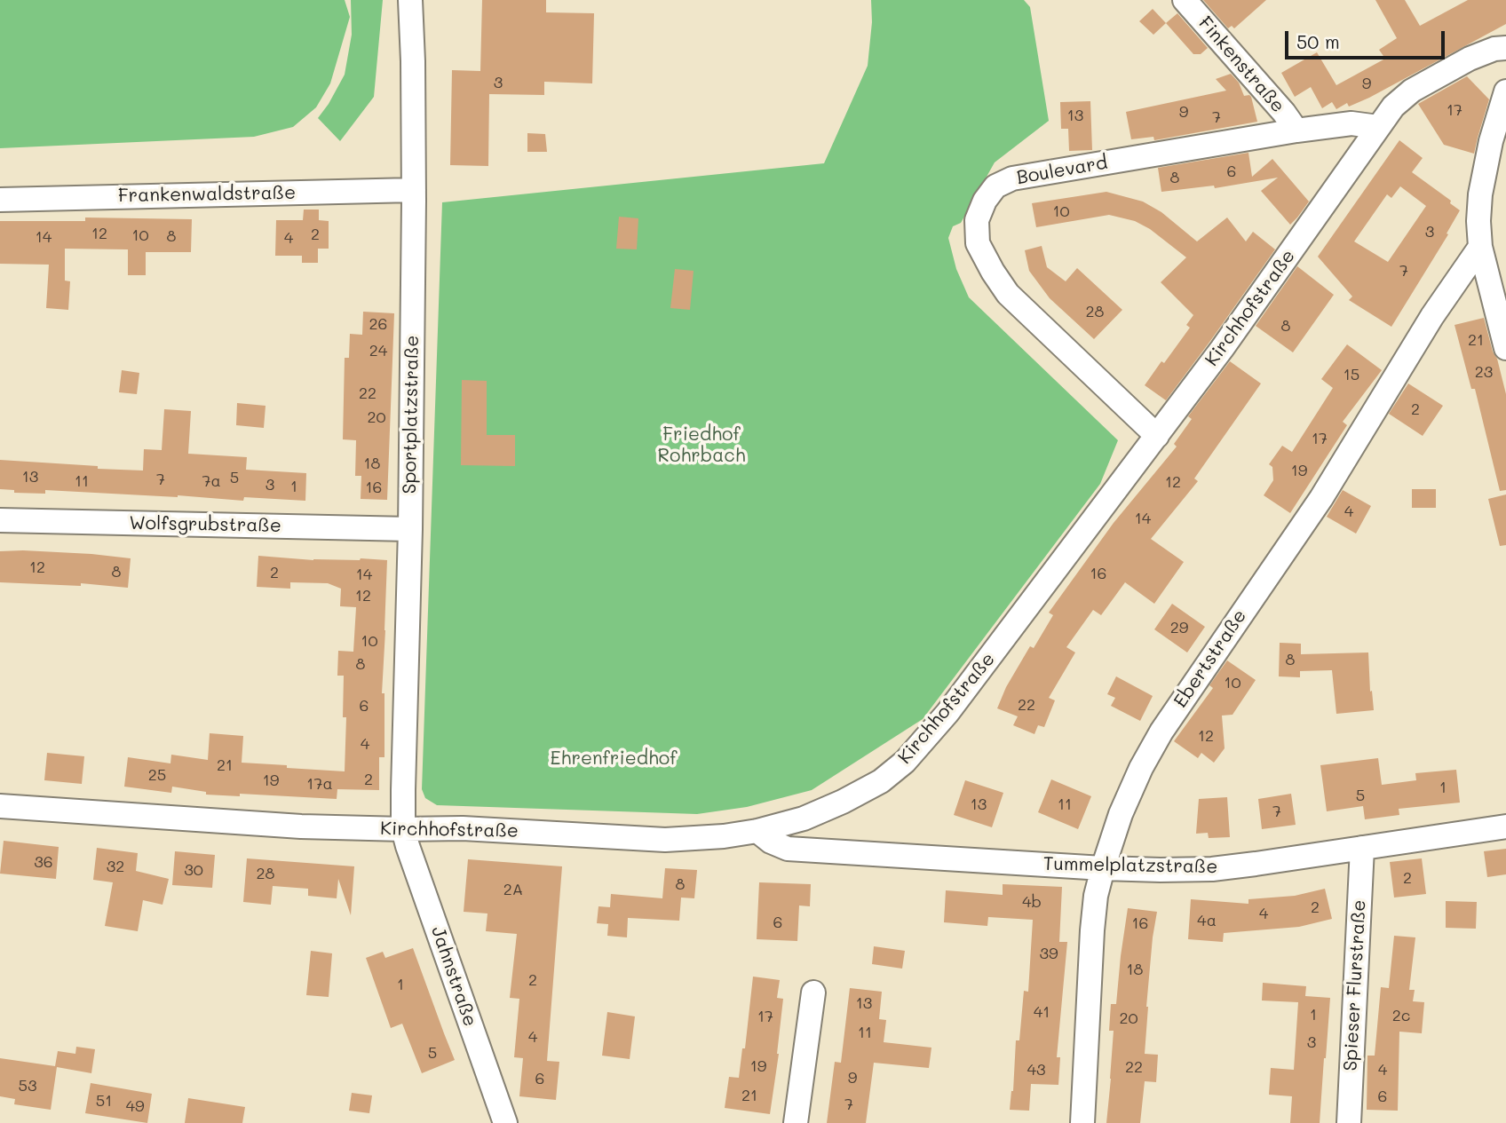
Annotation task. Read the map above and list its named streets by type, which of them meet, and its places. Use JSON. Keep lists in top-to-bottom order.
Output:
{
  "streets": {
    "street": [
      "Finkenstraße",
      "Boulevard",
      "Frankenwaldstraße",
      "Kirchhofstraße",
      "Sportplatzstraße",
      "Wolfsgrubstraße",
      "Ebertstraße",
      "Tummelplatzstraße",
      "Jahnstraße",
      "Spieser Flurstraße"
    ]
  },
  "crossings": [
    ["Finkenstraße", "Boulevard"],
    ["Boulevard", "Kirchhofstraße"],
    ["Frankenwaldstraße", "Sportplatzstraße"],
    ["Kirchhofstraße", "Sportplatzstraße"],
    ["Kirchhofstraße", "Tummelplatzstraße"],
    ["Kirchhofstraße", "Jahnstraße"],
    ["Sportplatzstraße", "Wolfsgrubstraße"],
    ["Sportplatzstraße", "Jahnstraße"],
    ["Ebertstraße", "Tummelplatzstraße"],
    ["Tummelplatzstraße", "Spieser Flurstraße"]
  ],
  "parks": ["Friedhof Rohrbach", "Ehrenfriedhof"],
  "house_numbers": [
    "3",
    "9",
    "17",
    "9",
    "13",
    "7",
    "6",
    "8",
    "10",
    "3",
    "12",
    "2",
    "10",
    "8",
    "14",
    "4",
    "7",
    "28",
    "26",
    "8",
    "21",
    "24",
    "23",
    "15",
    "22",
    "2",
    "20",
    "17",
    "18",
    "19",
    "13",
    "5",
    "7",
    "11",
    "7a",
    "12",
    "3",
    "1",
    "16",
    "4",
    "14",
    "12",
    "8",
    "2",
    "16",
    "14",
    "12",
    "29",
    "10",
    "8",
    "8",
    "10",
    "22",
    "6",
    "12",
    "4",
    "21",
    "25",
    "2",
    "19",
    "17a",
    "1",
    "5",
    "13",
    "11",
    "7",
    "36",
    "32",
    "30",
    "28",
    "2",
    "8",
    "2A",
    "4b",
    "2",
    "4",
    "4a",
    "6",
    "16",
    "39",
    "18",
    "2",
    "1",
    "13",
    "41",
    "1",
    "2c",
    "17",
    "20",
    "11",
    "4",
    "3",
    "5",
    "19",
    "22",
    "43",
    "4",
    "9",
    "6",
    "53",
    "21",
    "6",
    "51",
    "7",
    "49"
  ],
  "scale_bar": "50 m"
}
